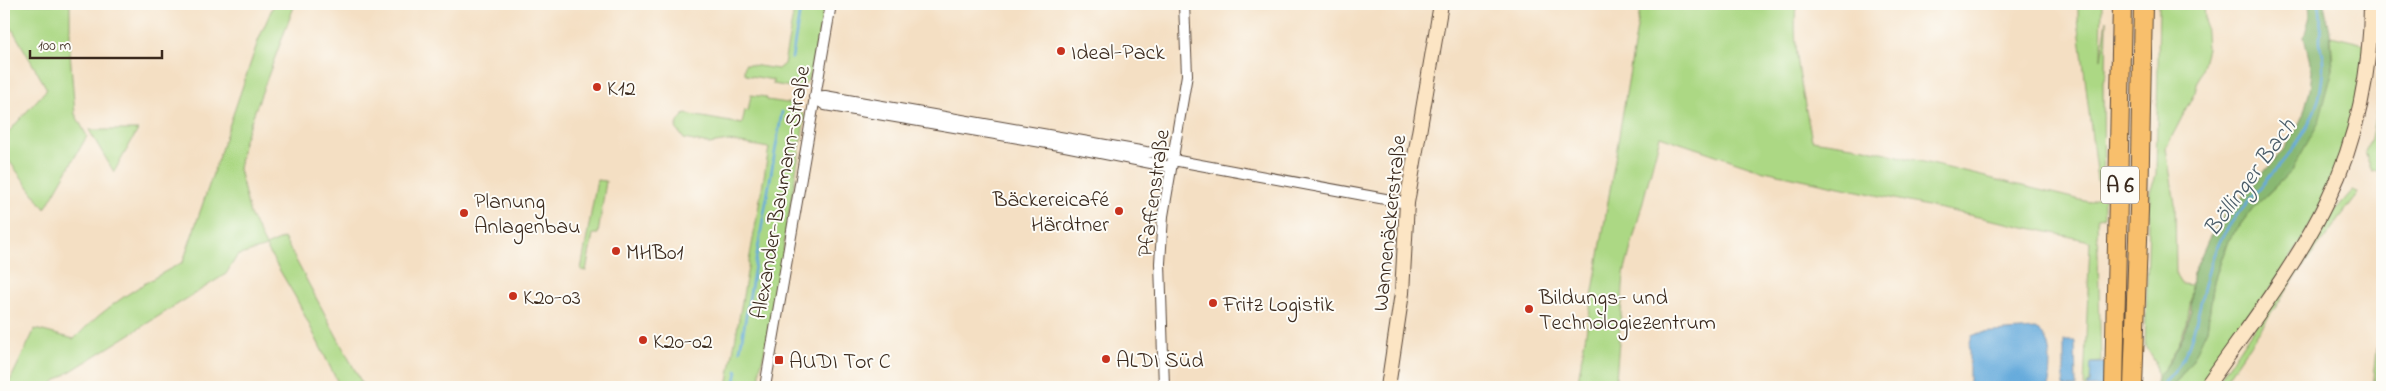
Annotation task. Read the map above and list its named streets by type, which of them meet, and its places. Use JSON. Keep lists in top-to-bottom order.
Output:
{
  "streets": {
    "highway": ["A 6"],
    "street": ["Alexander-Baumann-Straße", "Pfaffenstraße", "Wannenäckerstraße"]
  },
  "water": ["Böllinger Bach"],
  "places": {
    "other": [
      "Ideal-Pack",
      "K12",
      "Bäckereicafé Härdtner",
      "Planung Anlagenbau",
      "MHB01",
      "K20-03",
      "Fritz Logistik",
      "Bildungs- und Technologiezentrum",
      "K20-02",
      "ALDI Süd"
    ],
    "transit": ["AUDI Tor C"]
  },
  "scale_bar": "100 m"
}
